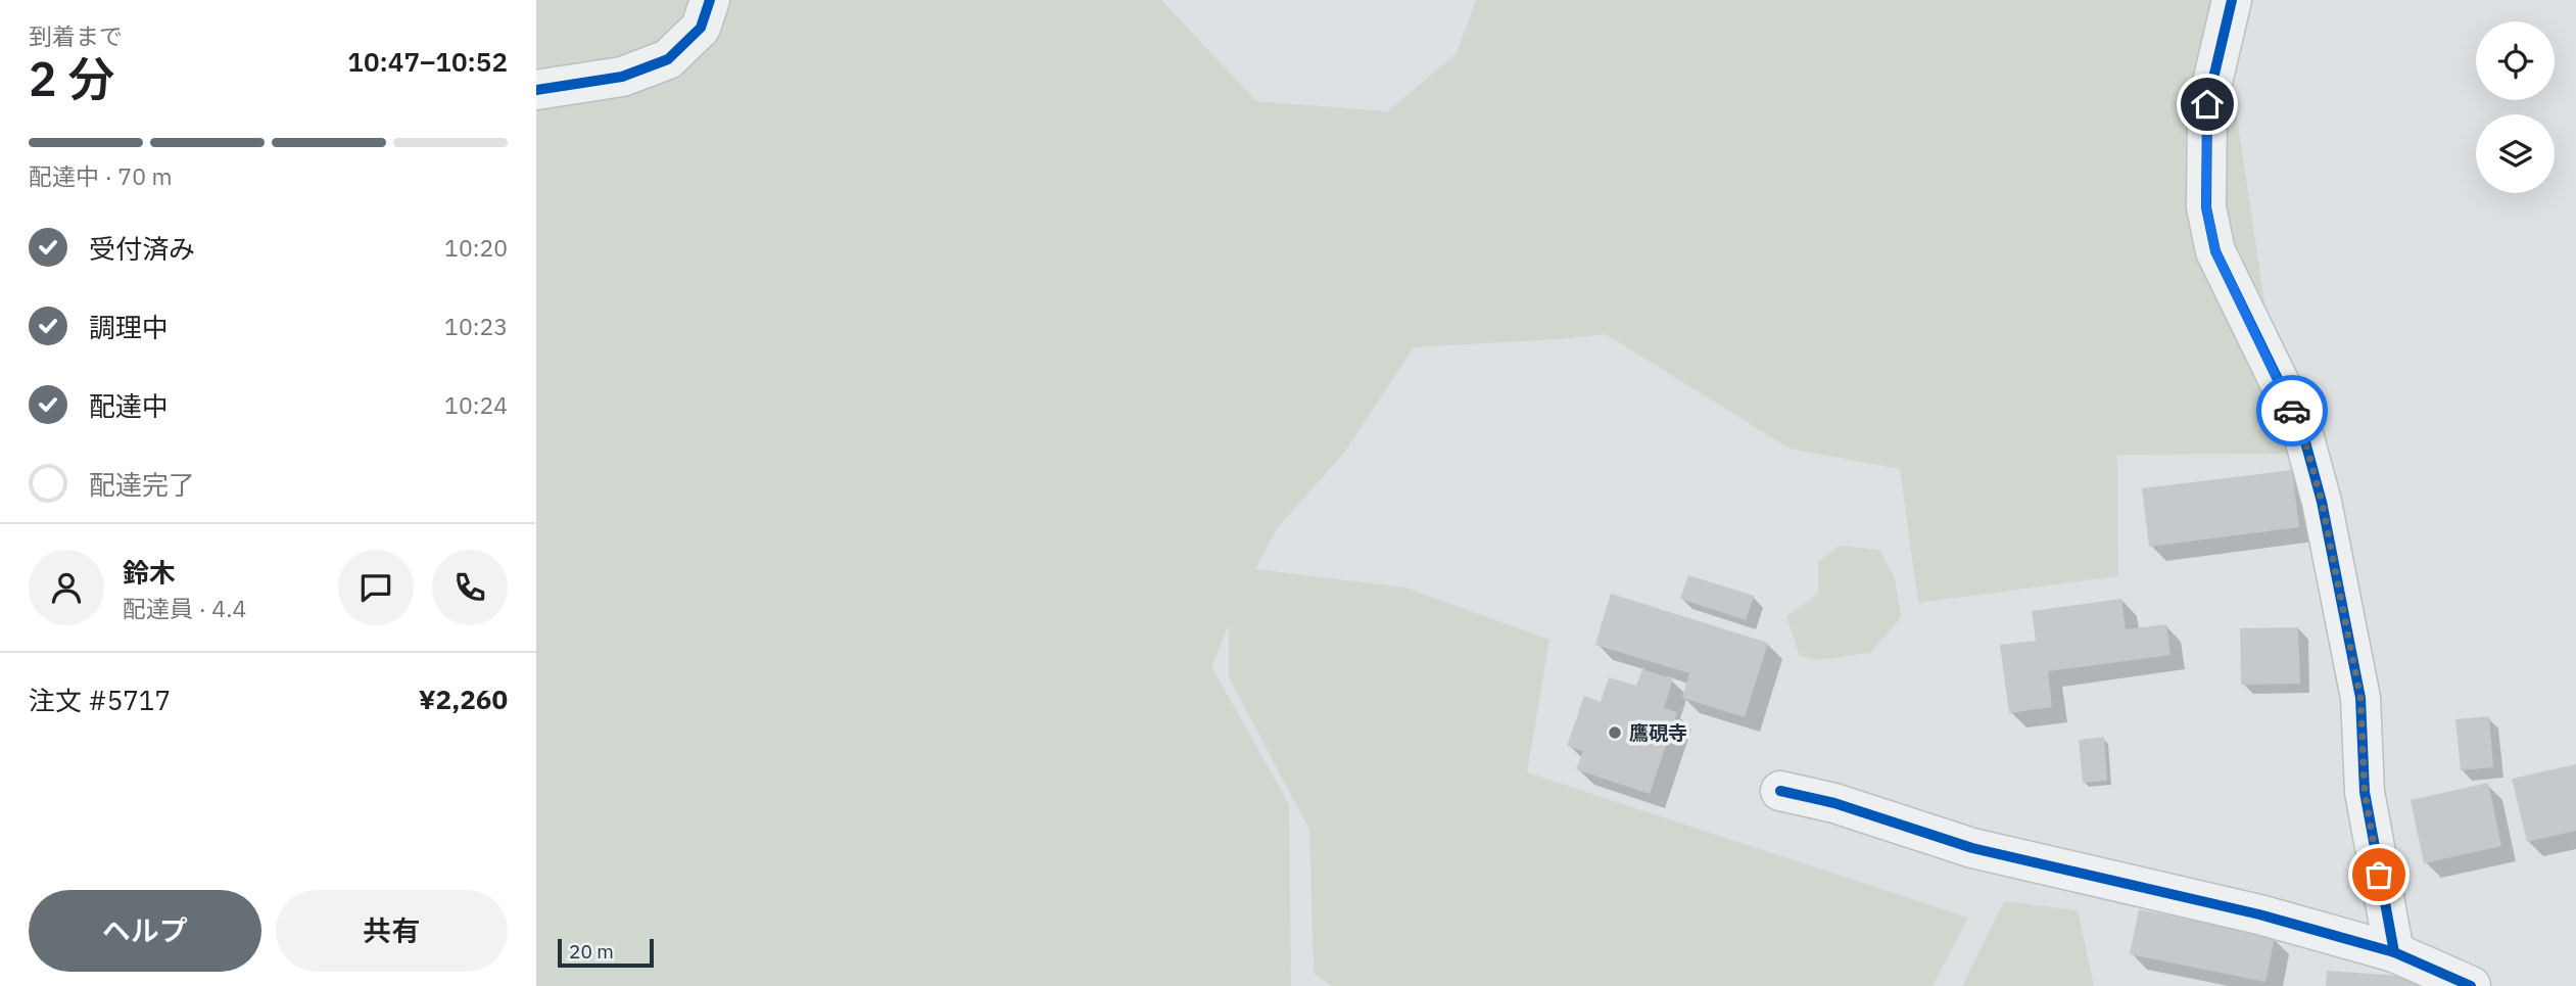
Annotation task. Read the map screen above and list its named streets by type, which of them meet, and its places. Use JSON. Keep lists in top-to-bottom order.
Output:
{
  "places": ["鷹硯寺"],
  "scale_bar": "20 m",
  "page": {
    "heading": ["2 分", "到着まで", "10:47–10:52"],
    "panel": [
      "鈴木",
      "配達員 · 4.4",
      "注文 #5717",
      "¥2,260"
    ],
    "bar": "配達中 · 70 m",
    "list": [
      ["受付済み", "10:20"],
      ["調理中", "10:23"],
      ["配達中", "10:24"],
      "配達完了"
    ],
    "buttons": ["ヘルプ", "共有"],
    "scale": "20 m"
  }
}
